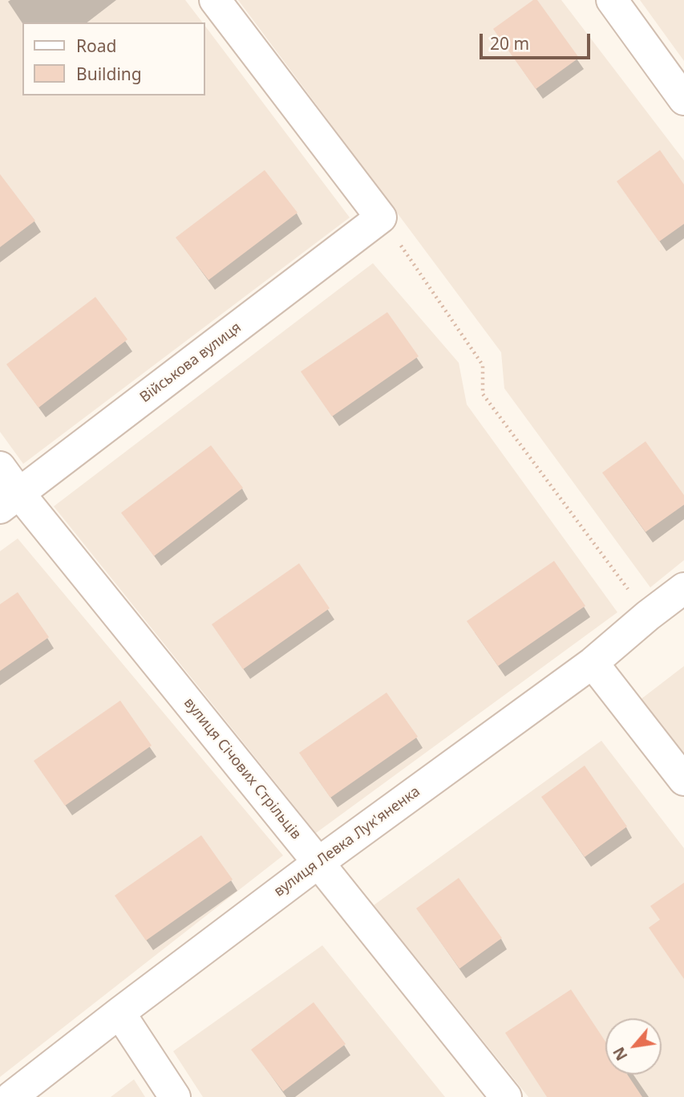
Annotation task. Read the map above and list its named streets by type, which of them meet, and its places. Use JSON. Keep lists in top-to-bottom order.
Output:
{
  "streets": {
    "street": ["Військова вулиця", "вулиця Січових Стрільців", "вулиця Левка Лук'яненка"]
  },
  "crossings": [
    ["Військова вулиця", "вулиця Січових Стрільців"],
    ["вулиця Січових Стрільців", "вулиця Левка Лук'яненка"]
  ],
  "legend": ["Road", "Building"],
  "scale_bar": "20 m",
  "north": "bottom left"
}
